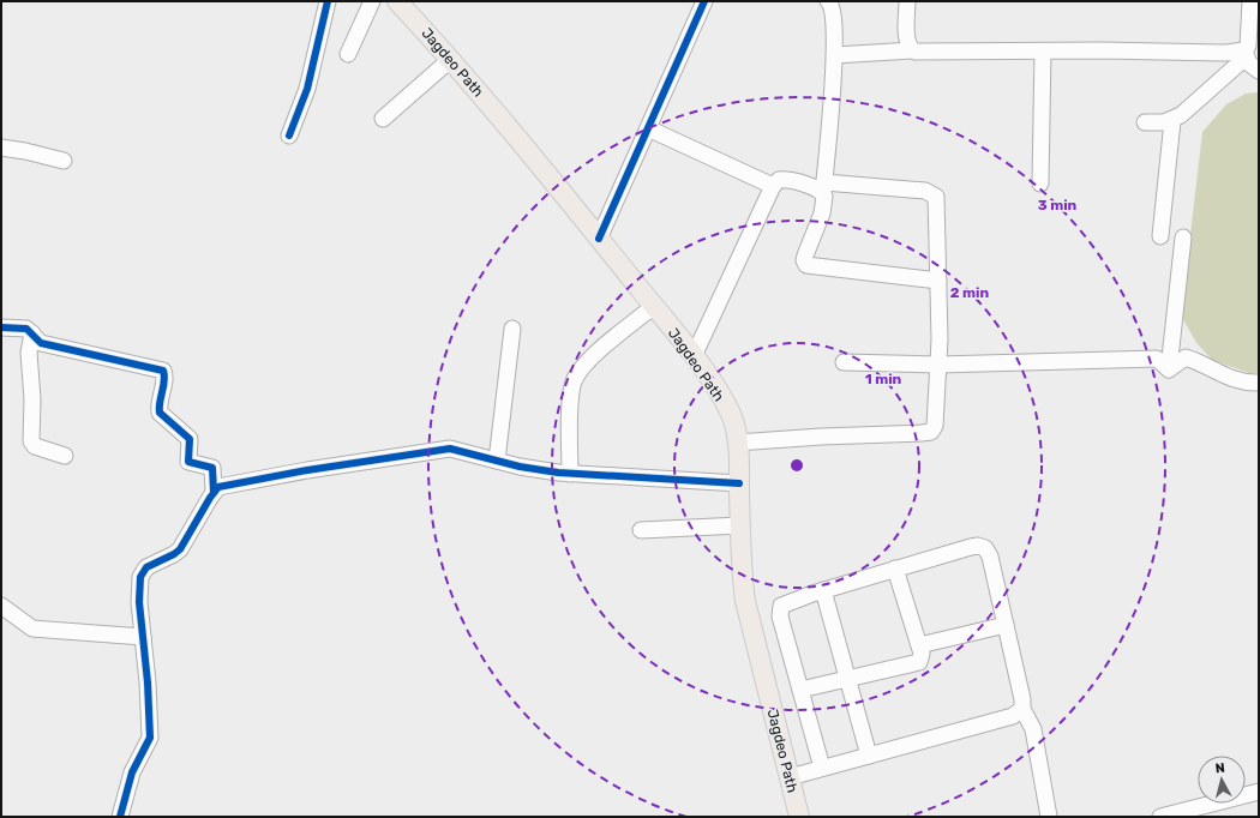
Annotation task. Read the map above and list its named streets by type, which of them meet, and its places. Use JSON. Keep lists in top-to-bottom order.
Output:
{
  "streets": {
    "main road": ["Jagdeo Path"]
  },
  "north": "top",
  "rings": ["3 min", "2 min", "1 min"]
}
